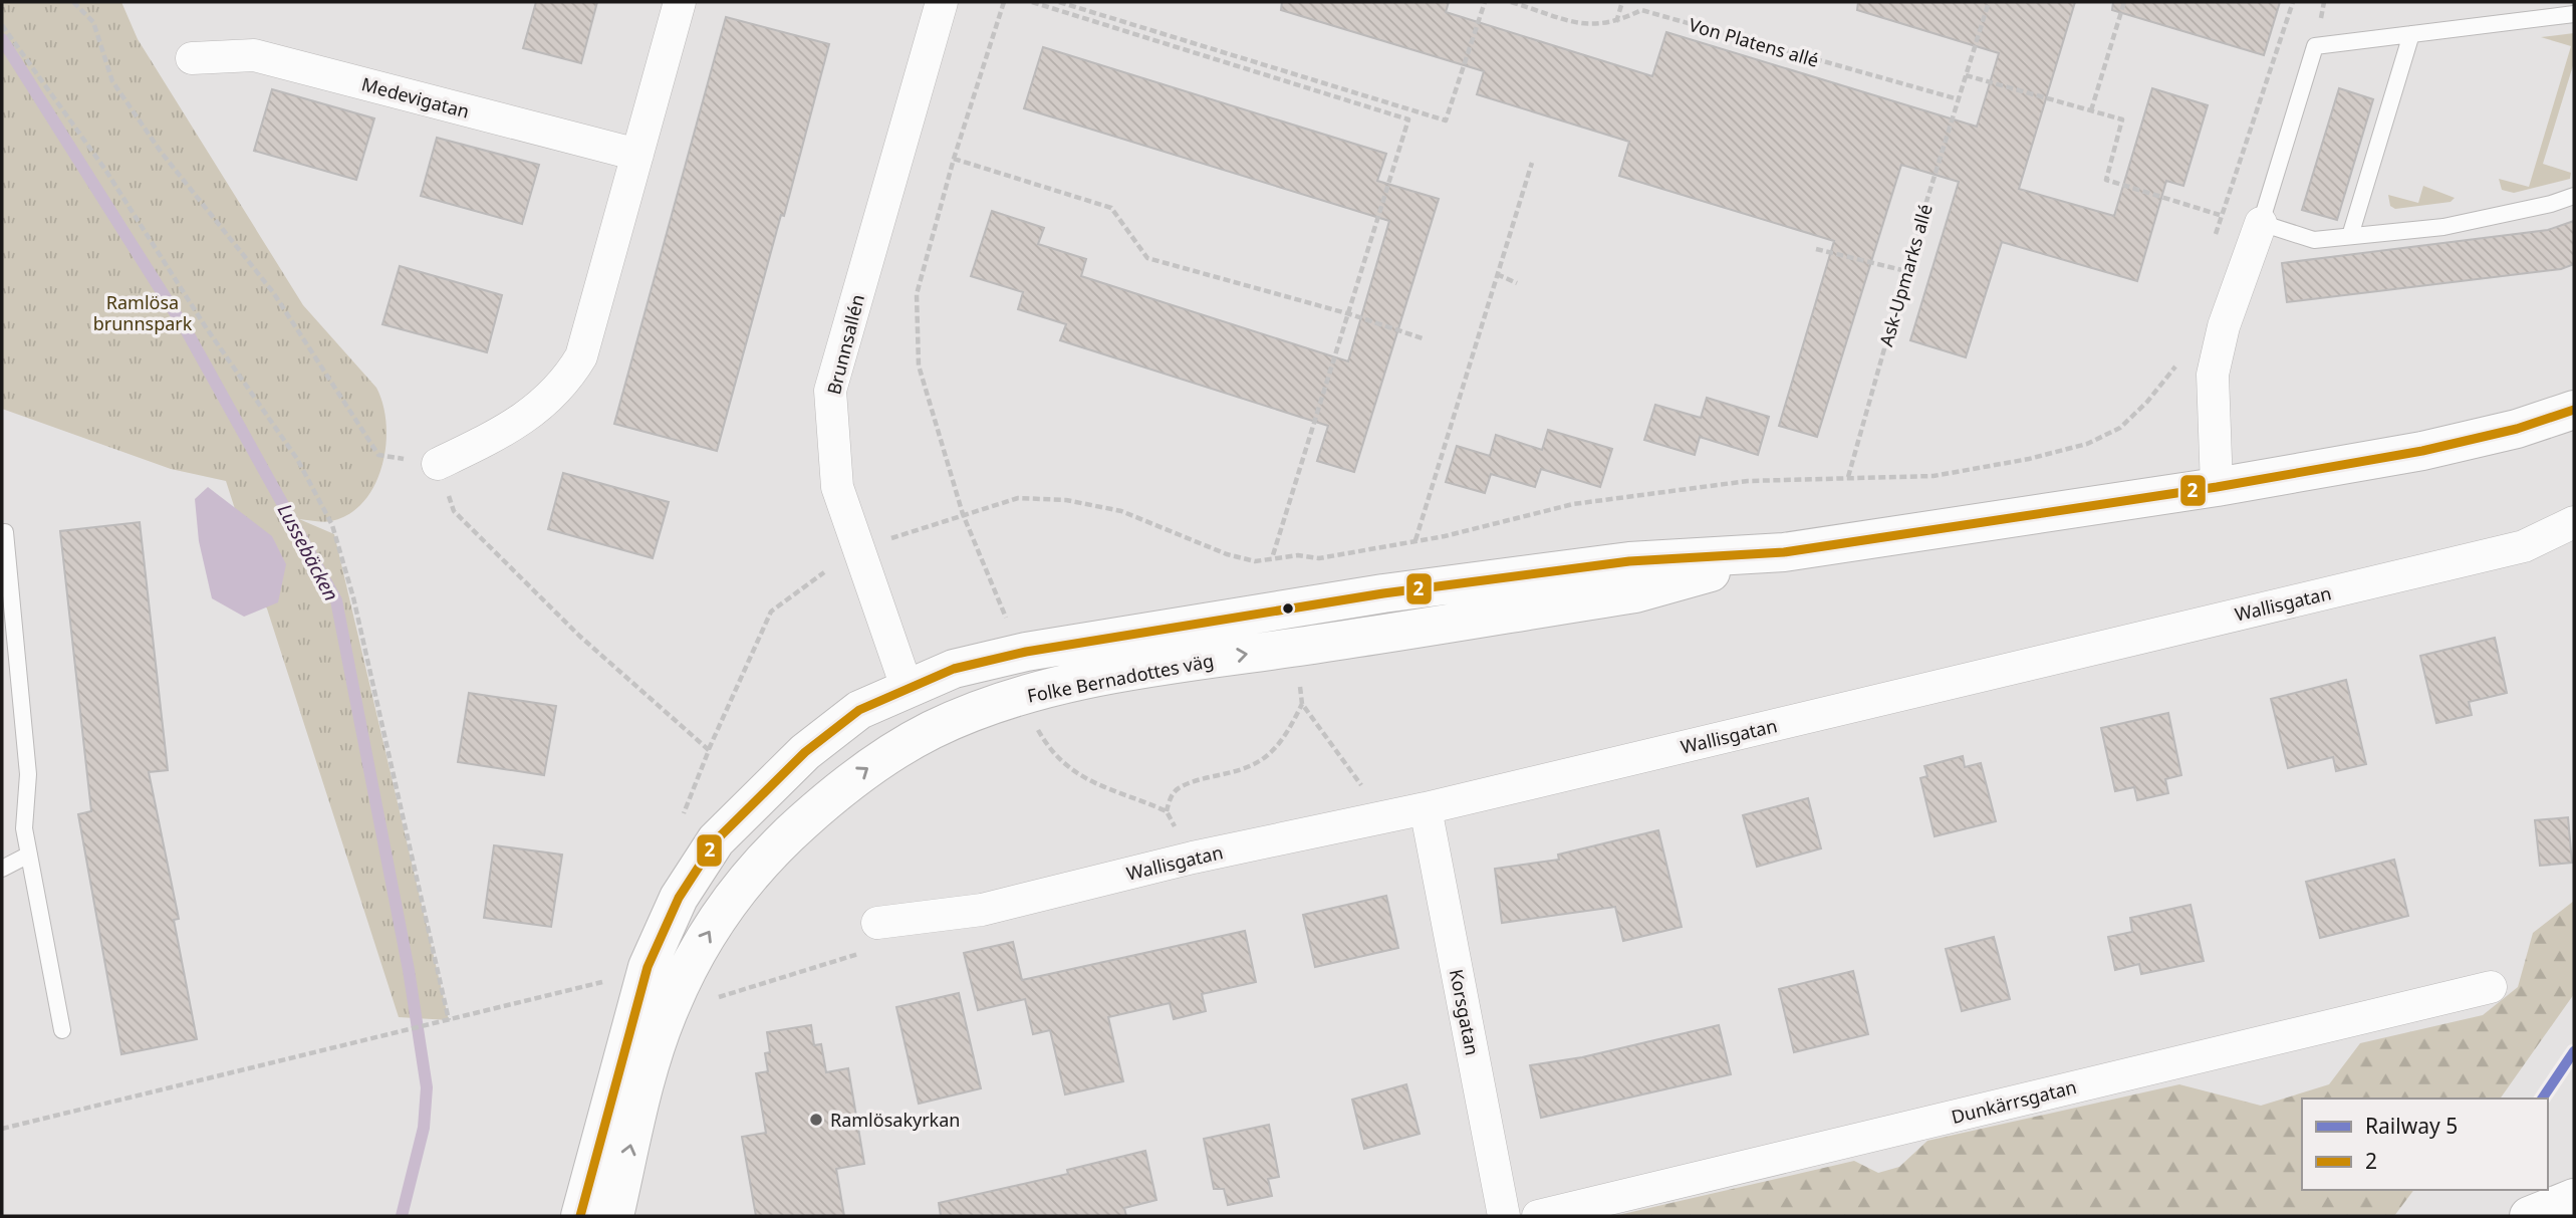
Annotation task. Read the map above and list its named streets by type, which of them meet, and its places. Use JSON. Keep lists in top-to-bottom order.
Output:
{
  "streets": {
    "street": [
      "Medevigatan",
      "Brunnsallén",
      "Wallisgatan",
      "Folke Bernadottes väg",
      "Korsgatan",
      "Dunkärrsgatan"
    ],
    "path": ["Von Platens allé", "Ask-Upmarks allé"]
  },
  "crossings": [
    ["Von Platens allé", "Ask-Upmarks allé"],
    ["Brunnsallén", "Folke Bernadottes väg"],
    ["Wallisgatan", "Korsgatan"]
  ],
  "water": ["Lussebäcken"],
  "parks": ["Ramlösa brunnspark"],
  "places": ["Ramlösakyrkan"],
  "lines": ["transit line 2", "rail line 5"],
  "legend": ["Railway 5", "2"]
}
